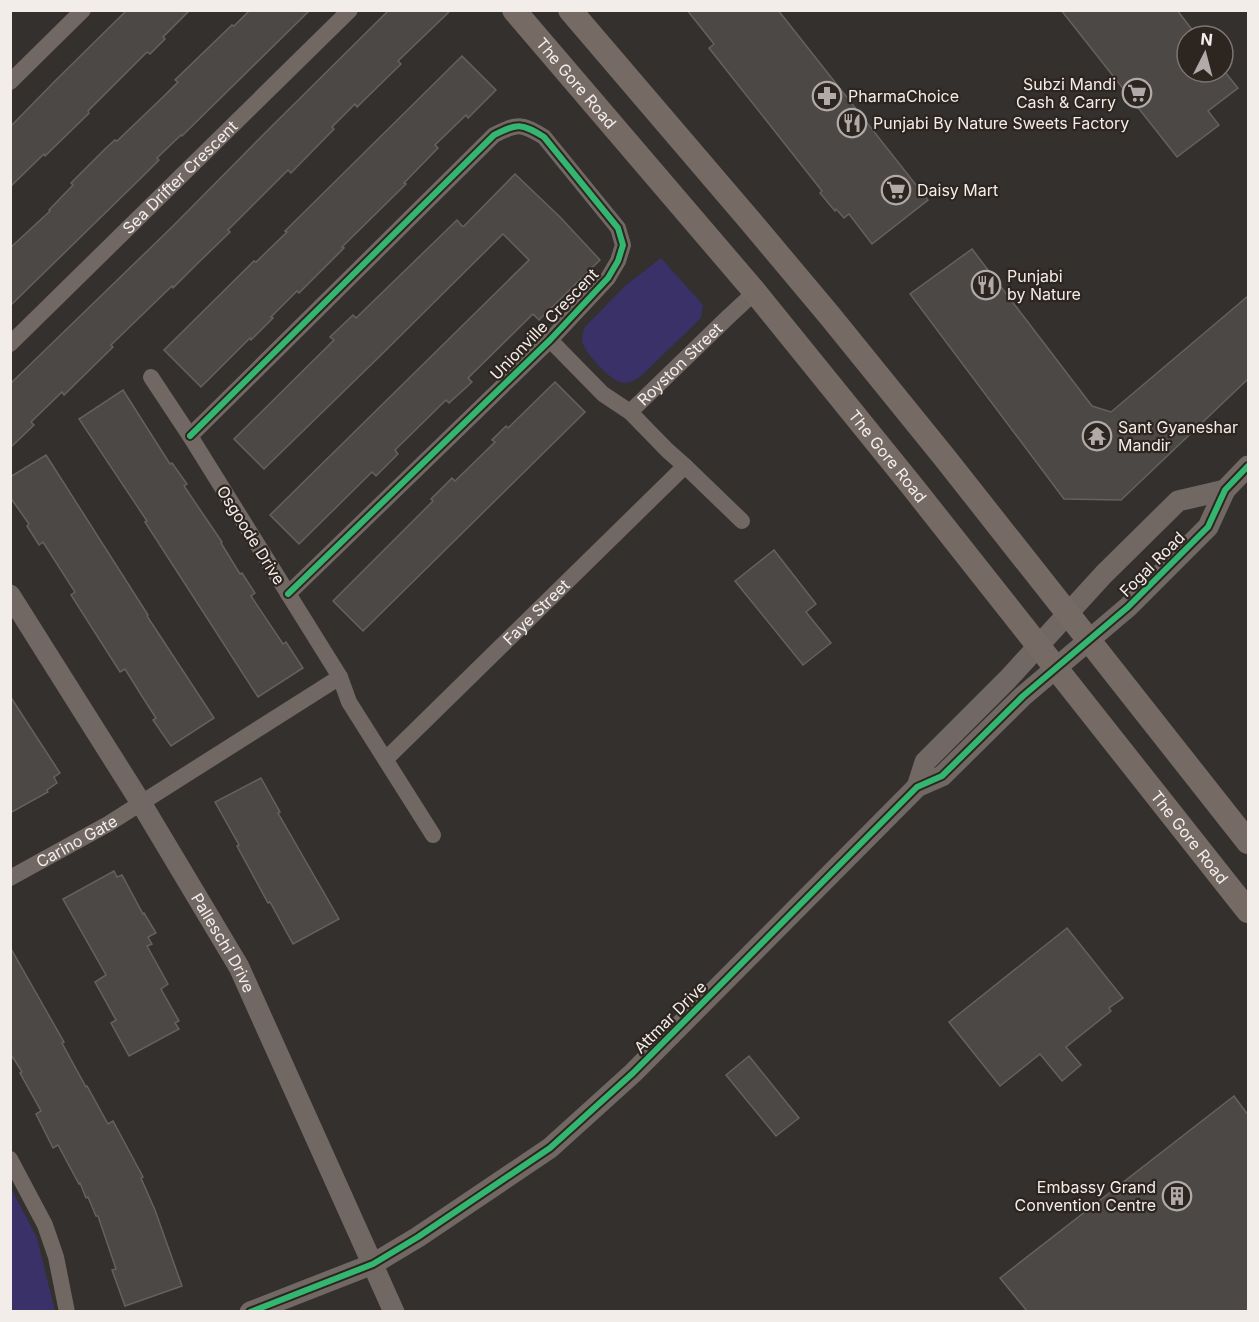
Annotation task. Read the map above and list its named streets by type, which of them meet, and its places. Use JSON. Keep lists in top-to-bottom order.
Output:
{
  "streets": {
    "main road": ["The Gore Road"],
    "street": [
      "Sea Drifter Crescent",
      "Unionville Crescent",
      "Royston Street",
      "Osgoode Drive",
      "Fogal Road",
      "Faye Street",
      "Carino Gate",
      "Palleschi Drive",
      "Attmar Drive"
    ]
  },
  "crossings": [
    ["The Gore Road", "Royston Street"],
    ["The Gore Road", "Fogal Road"],
    ["The Gore Road", "Attmar Drive"],
    ["Unionville Crescent", "Royston Street"],
    ["Unionville Crescent", "Osgoode Drive"],
    ["Osgoode Drive", "Faye Street"],
    ["Fogal Road", "Attmar Drive"],
    ["Carino Gate", "Palleschi Drive"],
    ["Palleschi Drive", "Attmar Drive"]
  ],
  "places": {
    "supermarket": ["Subzi Mandi Cash & Carry", "Daisy Mart"],
    "pharmacy": ["PharmaChoice"],
    "restaurant": ["Punjabi By Nature Sweets Factory", "Punjabi by Nature"],
    "temple": ["Sant Gyaneshar Mandir"],
    "building": ["Embassy Grand Convention Centre"]
  },
  "north": "top"
}
